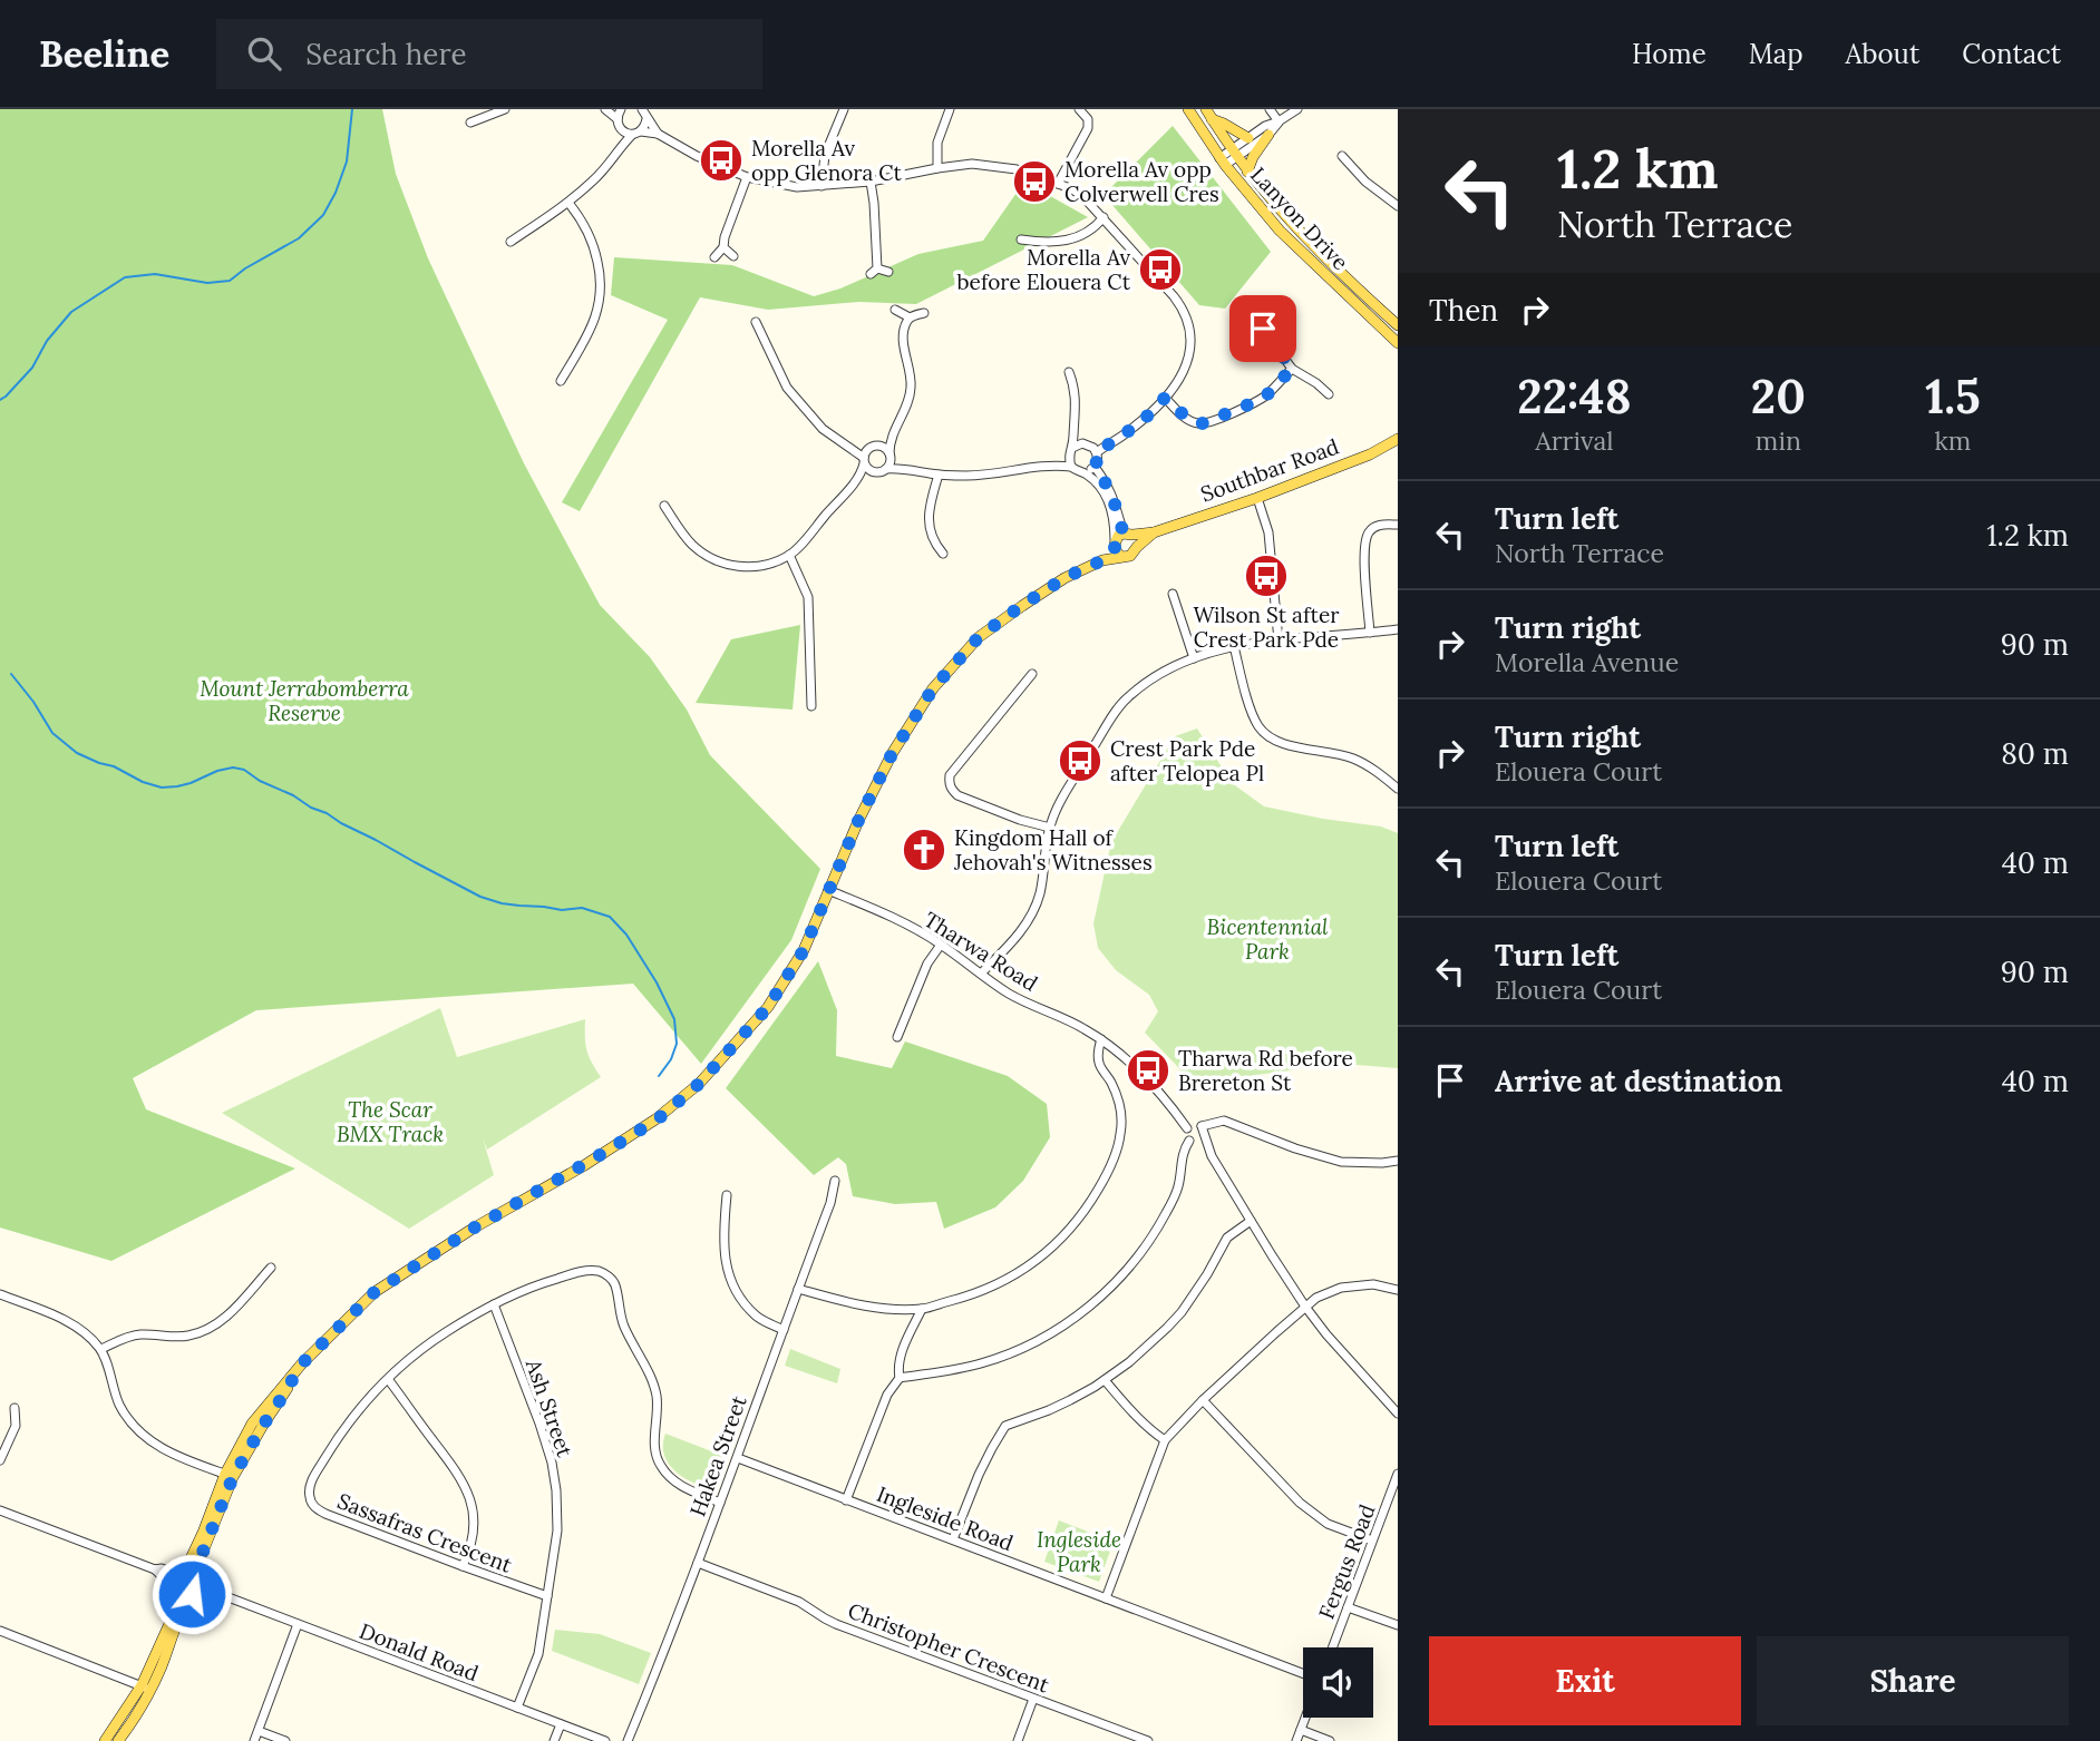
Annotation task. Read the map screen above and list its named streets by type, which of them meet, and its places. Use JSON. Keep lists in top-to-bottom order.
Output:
{
  "streets": {
    "main road": ["Lanyon Drive", "Southbar Road"],
    "street": [
      "Tharwa Road",
      "Ash Street",
      "Hakea Street",
      "Ingleside Road",
      "Sassafras Crescent",
      "Fergus Road",
      "Christopher Crescent",
      "Donald Road"
    ]
  },
  "crossings": [
    ["Ash Street", "Sassafras Crescent"],
    ["Ash Street", "Donald Road"],
    ["Hakea Street", "Ingleside Road"],
    ["Hakea Street", "Sassafras Crescent"],
    ["Hakea Street", "Christopher Crescent"]
  ],
  "parks": [
    "Mount Jerrabomberra Reserve",
    "Bicentennial Park",
    "The Scar BMX Track",
    "Ingleside Park"
  ],
  "places": {
    "bus stop": [
      "Morella Av opp Glenora Ct",
      "Morella Av opp Colverwell Cres",
      "Morella Av before Elouera Ct",
      "Wilson St after Crest Park Pde",
      "Crest Park Pde after Telopea Pl",
      "Tharwa Rd before Brereton St"
    ],
    "church": ["Kingdom Hall of Jehovah's Witnesses"]
  },
  "page": {
    "header": "Beeline",
    "search": "Search here",
    "nav": [
      "Home",
      "Map",
      "About",
      "Contact"
    ],
    "turn": ["1.2 km", "North Terrace"],
    "then": "Then",
    "eta": [
      "22:48",
      "Arrival",
      "20",
      "min",
      "1.5",
      "km"
    ],
    "list": [
      {
        "name": "Turn left",
        "note": "North Terrace",
        "value": "1.2 km"
      },
      {
        "name": "Turn right",
        "note": "Morella Avenue",
        "value": "90 m"
      },
      {
        "name": "Turn right",
        "note": "Elouera Court",
        "value": "80 m"
      },
      {
        "name": "Turn left",
        "note": "Elouera Court",
        "value": "40 m"
      },
      {
        "name": "Turn left",
        "note": "Elouera Court",
        "value": "90 m"
      },
      {
        "name": "Arrive at destination",
        "value": "40 m"
      }
    ],
    "buttons": ["Exit", "Share"]
  }
}
